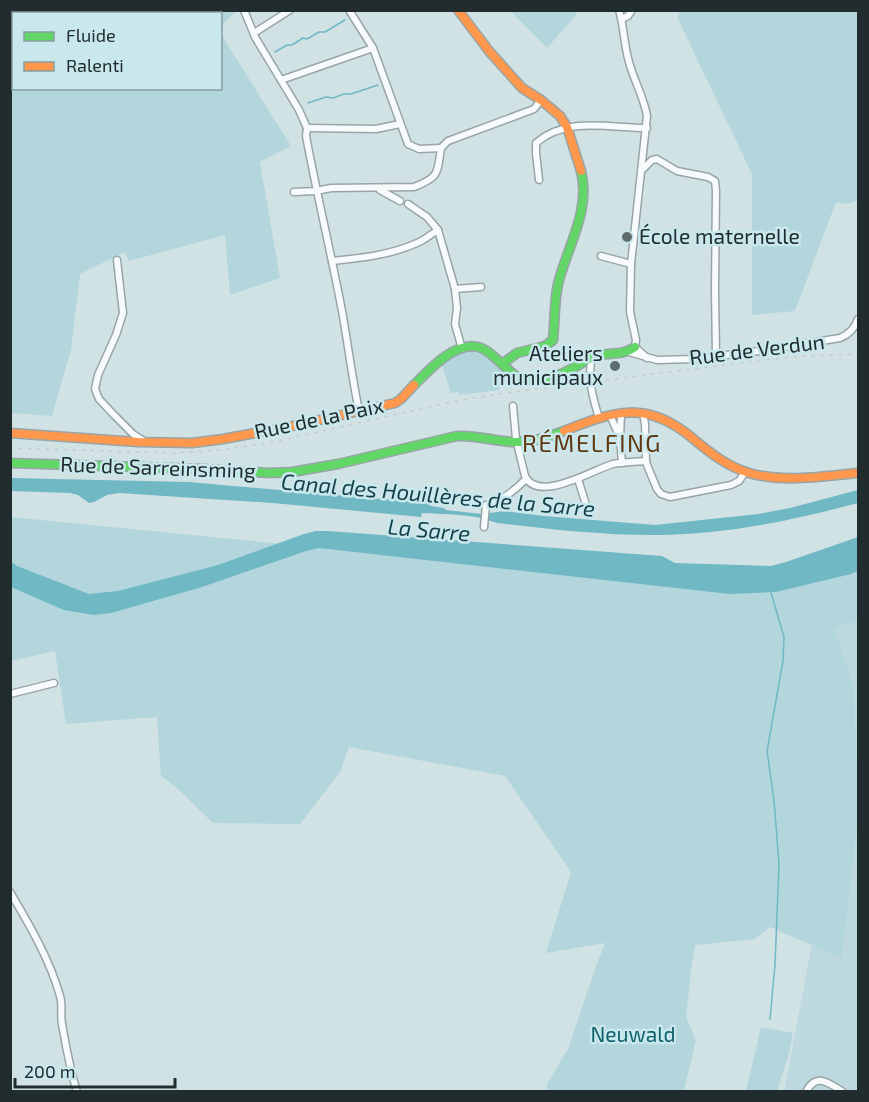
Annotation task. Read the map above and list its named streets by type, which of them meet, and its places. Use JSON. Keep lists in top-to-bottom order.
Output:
{
  "streets": {
    "street": ["Rue de Verdun", "Rue de la Paix", "Rue de Sarreinsming"]
  },
  "districts": ["RÉMELFING"],
  "water": ["Canal des Houillères de la Sarre", "La Sarre"],
  "parks": ["Neuwald"],
  "places": ["École maternelle", "Ateliers municipaux"],
  "legend": ["Fluide", "Ralenti"],
  "scale_bar": "200 m"
}
